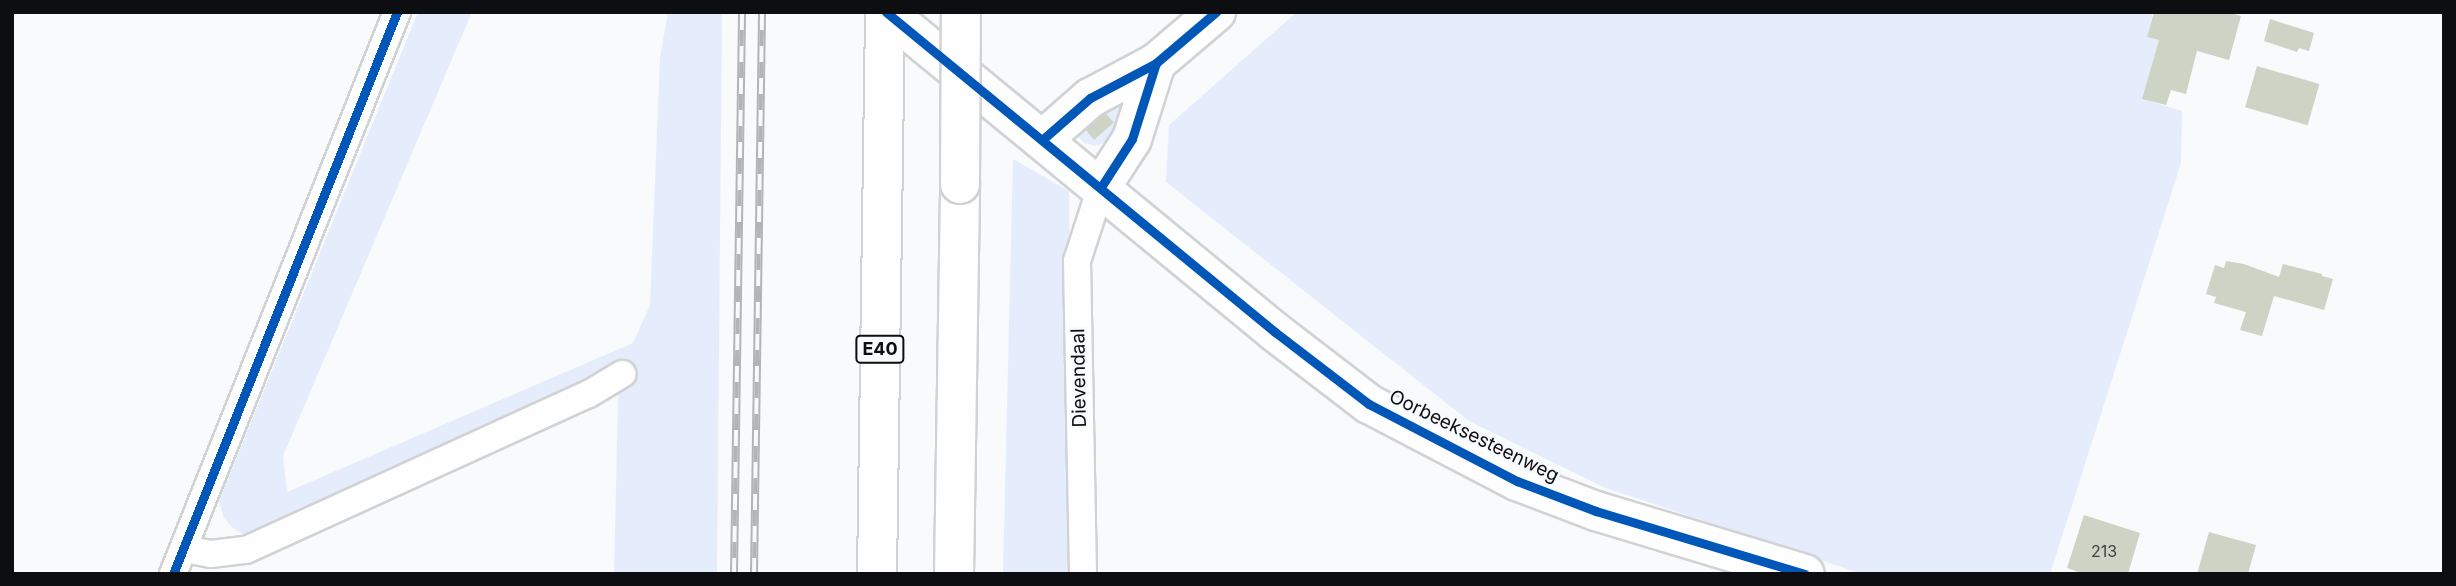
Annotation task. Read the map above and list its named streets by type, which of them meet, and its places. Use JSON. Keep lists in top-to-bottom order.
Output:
{
  "streets": {
    "main road": ["E40", "Oorbeeksesteenweg"],
    "street": ["Dievendaal"]
  },
  "crossings": [
    ["E40", "Oorbeeksesteenweg"],
    ["Dievendaal", "Oorbeeksesteenweg"]
  ],
  "house_numbers": ["213"]
}
